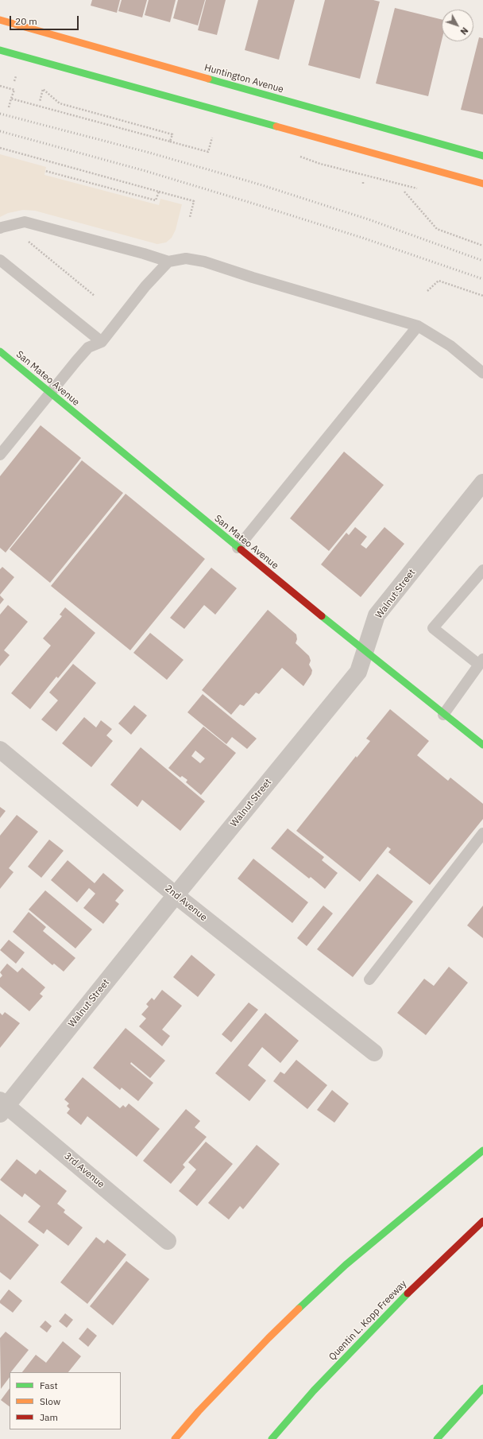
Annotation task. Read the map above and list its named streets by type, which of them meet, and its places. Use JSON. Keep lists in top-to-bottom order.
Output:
{
  "streets": {
    "main road": ["Huntington Avenue", "San Mateo Avenue", "Quentin L. Kopp Freeway"],
    "street": ["Walnut Street", "2nd Avenue", "3rd Avenue"]
  },
  "crossings": [
    ["San Mateo Avenue", "Walnut Street"],
    ["Walnut Street", "2nd Avenue"],
    ["Walnut Street", "3rd Avenue"]
  ],
  "legend": ["Fast", "Slow", "Jam"],
  "scale_bar": "20 m",
  "north": "bottom right"
}
